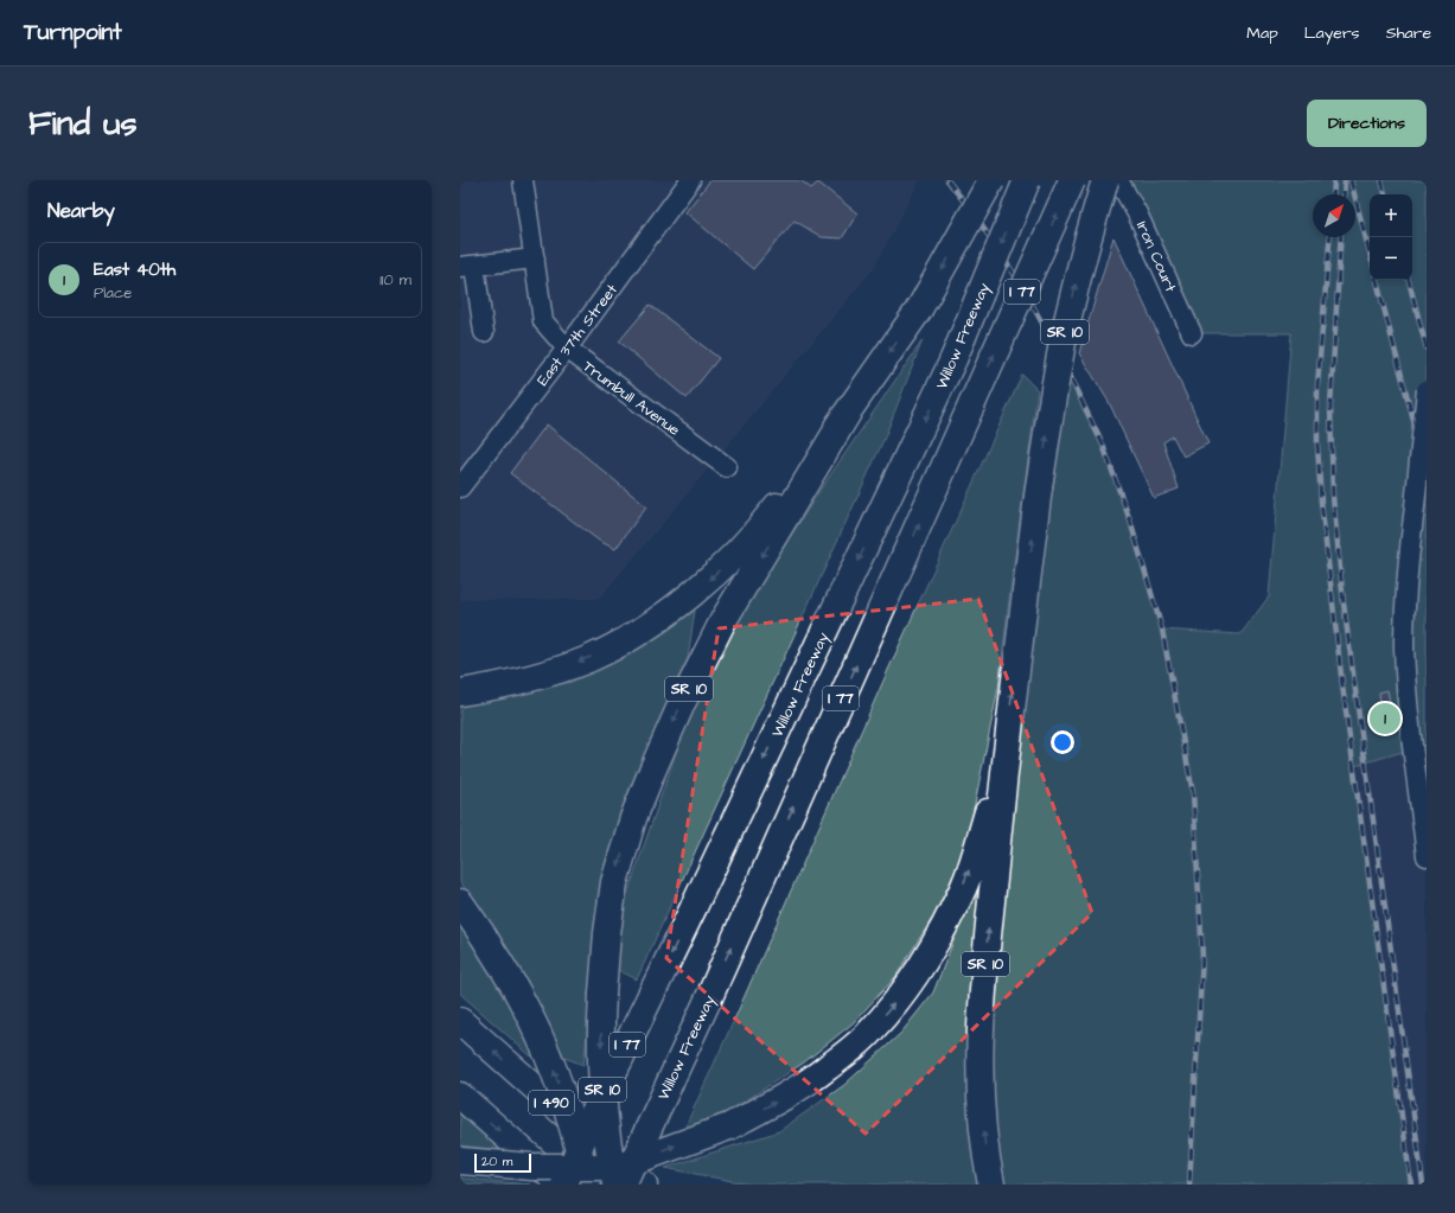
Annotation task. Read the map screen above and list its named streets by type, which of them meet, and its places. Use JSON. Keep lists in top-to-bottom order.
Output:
{
  "streets": {
    "highway": [
      "I 77",
      "SR 10",
      "Willow Freeway",
      "I 490"
    ],
    "street": ["Iron Court", "East 37th Street", "Trumbull Avenue"]
  },
  "crossings": [
    ["East 37th Street", "Trumbull Avenue"]
  ],
  "scale_bar": "20 m",
  "north": "top right",
  "page": {
    "header": "Turnpoint",
    "nav": ["Map", "Layers", "Share"],
    "buttons": "Directions",
    "title": "Find us",
    "heading": "Nearby",
    "map_buttons": ["+", "−"],
    "list": [
      {
        "mark": "1",
        "name": "East 40th",
        "note": "Place",
        "value": "110 m"
      }
    ],
    "pins": "1",
    "scale": "20 m"
  }
}
